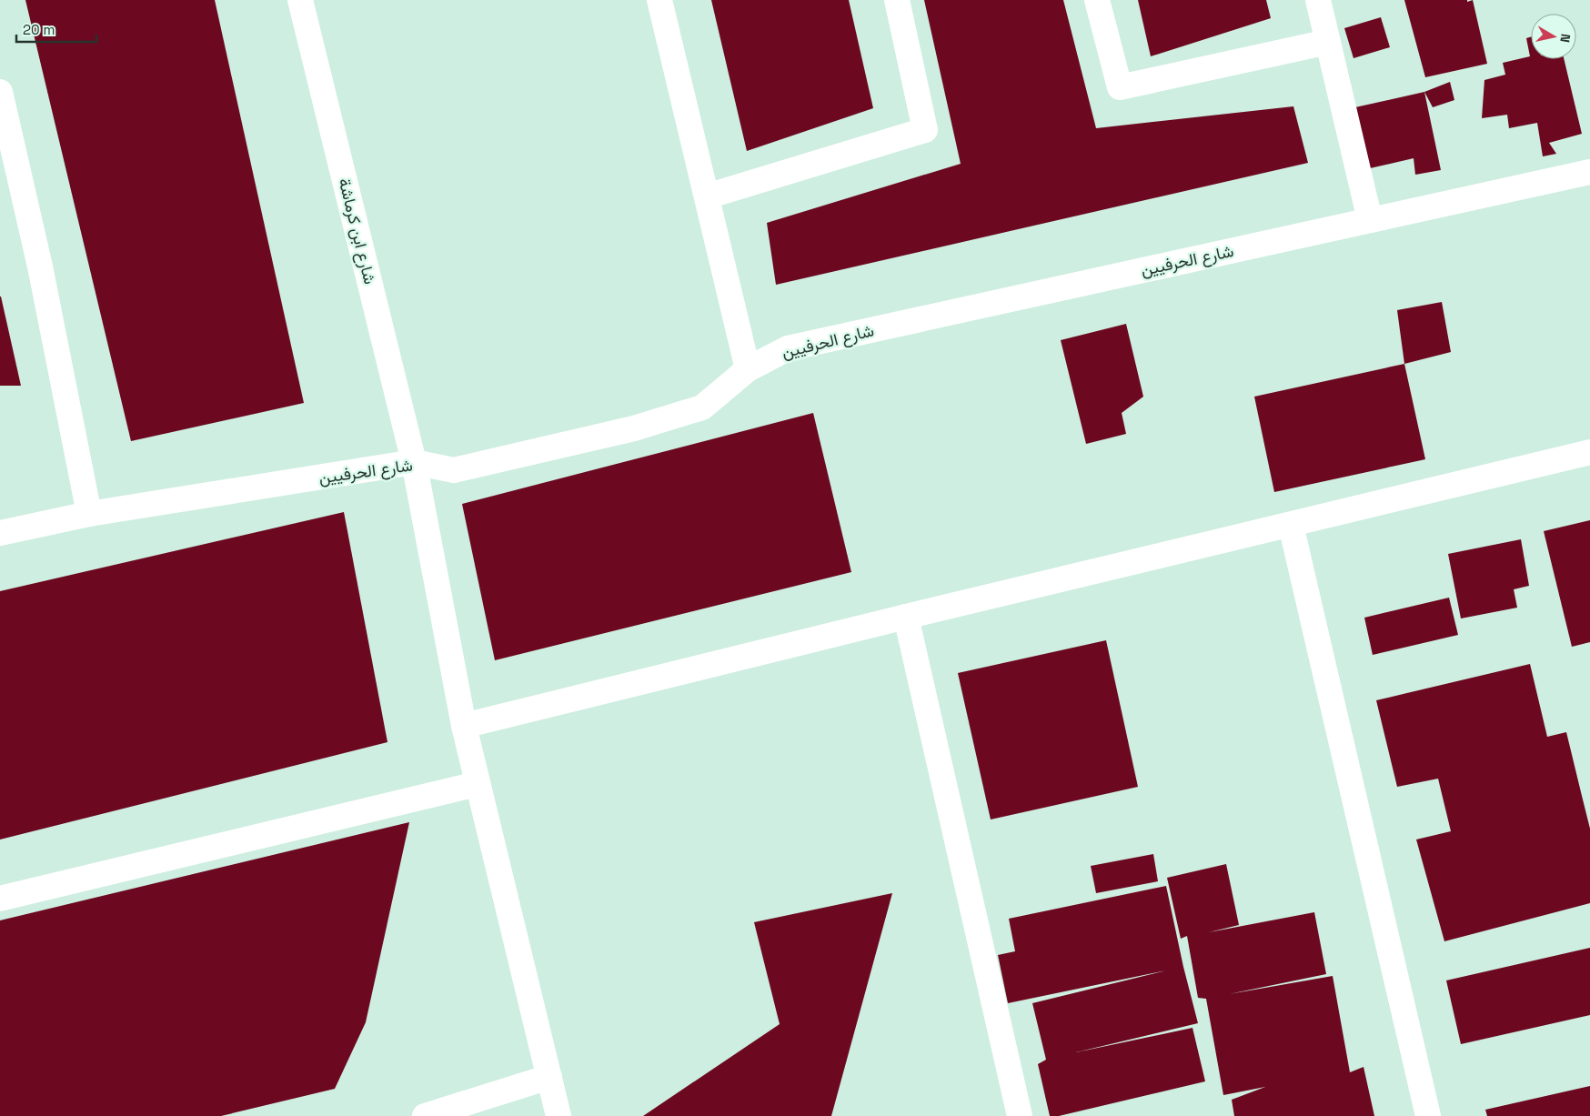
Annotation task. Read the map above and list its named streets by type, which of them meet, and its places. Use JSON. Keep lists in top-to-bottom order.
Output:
{
  "streets": {
    "street": ["شارع ابن كرماشة", "شارع الحرفيين"]
  },
  "crossings": [
    ["شارع ابن كرماشة", "شارع الحرفيين"]
  ],
  "scale_bar": "20 m",
  "north": "right"
}
